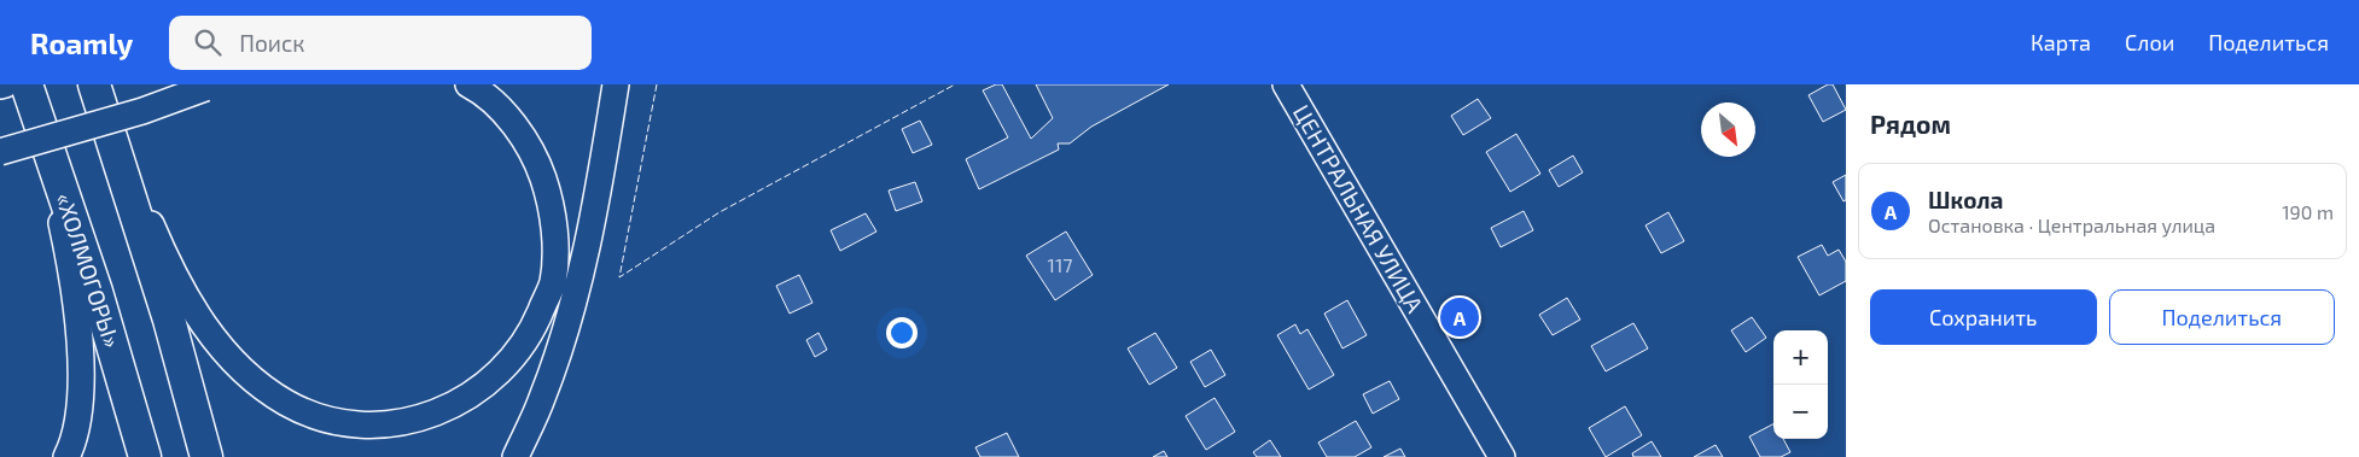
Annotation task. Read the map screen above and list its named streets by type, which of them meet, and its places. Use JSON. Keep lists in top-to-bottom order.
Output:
{
  "streets": {
    "highway": ["«ХОЛМОГОРЫ»"],
    "main road": ["ЦЕНТРАЛЬНАЯ УЛИЦА"]
  },
  "house_numbers": ["117"],
  "north": "bottom right",
  "page": {
    "header": "Roamly",
    "search": "Поиск",
    "nav": ["Карта", "Слои", "Поделиться"],
    "heading": "Рядом",
    "list": [
      {
        "mark": "A",
        "name": "Школа",
        "note": "Остановка · Центральная улица",
        "value": "190 m"
      }
    ],
    "buttons": ["Сохранить", "Поделиться"],
    "pins": "A",
    "map_buttons": ["+", "−"]
  }
}
